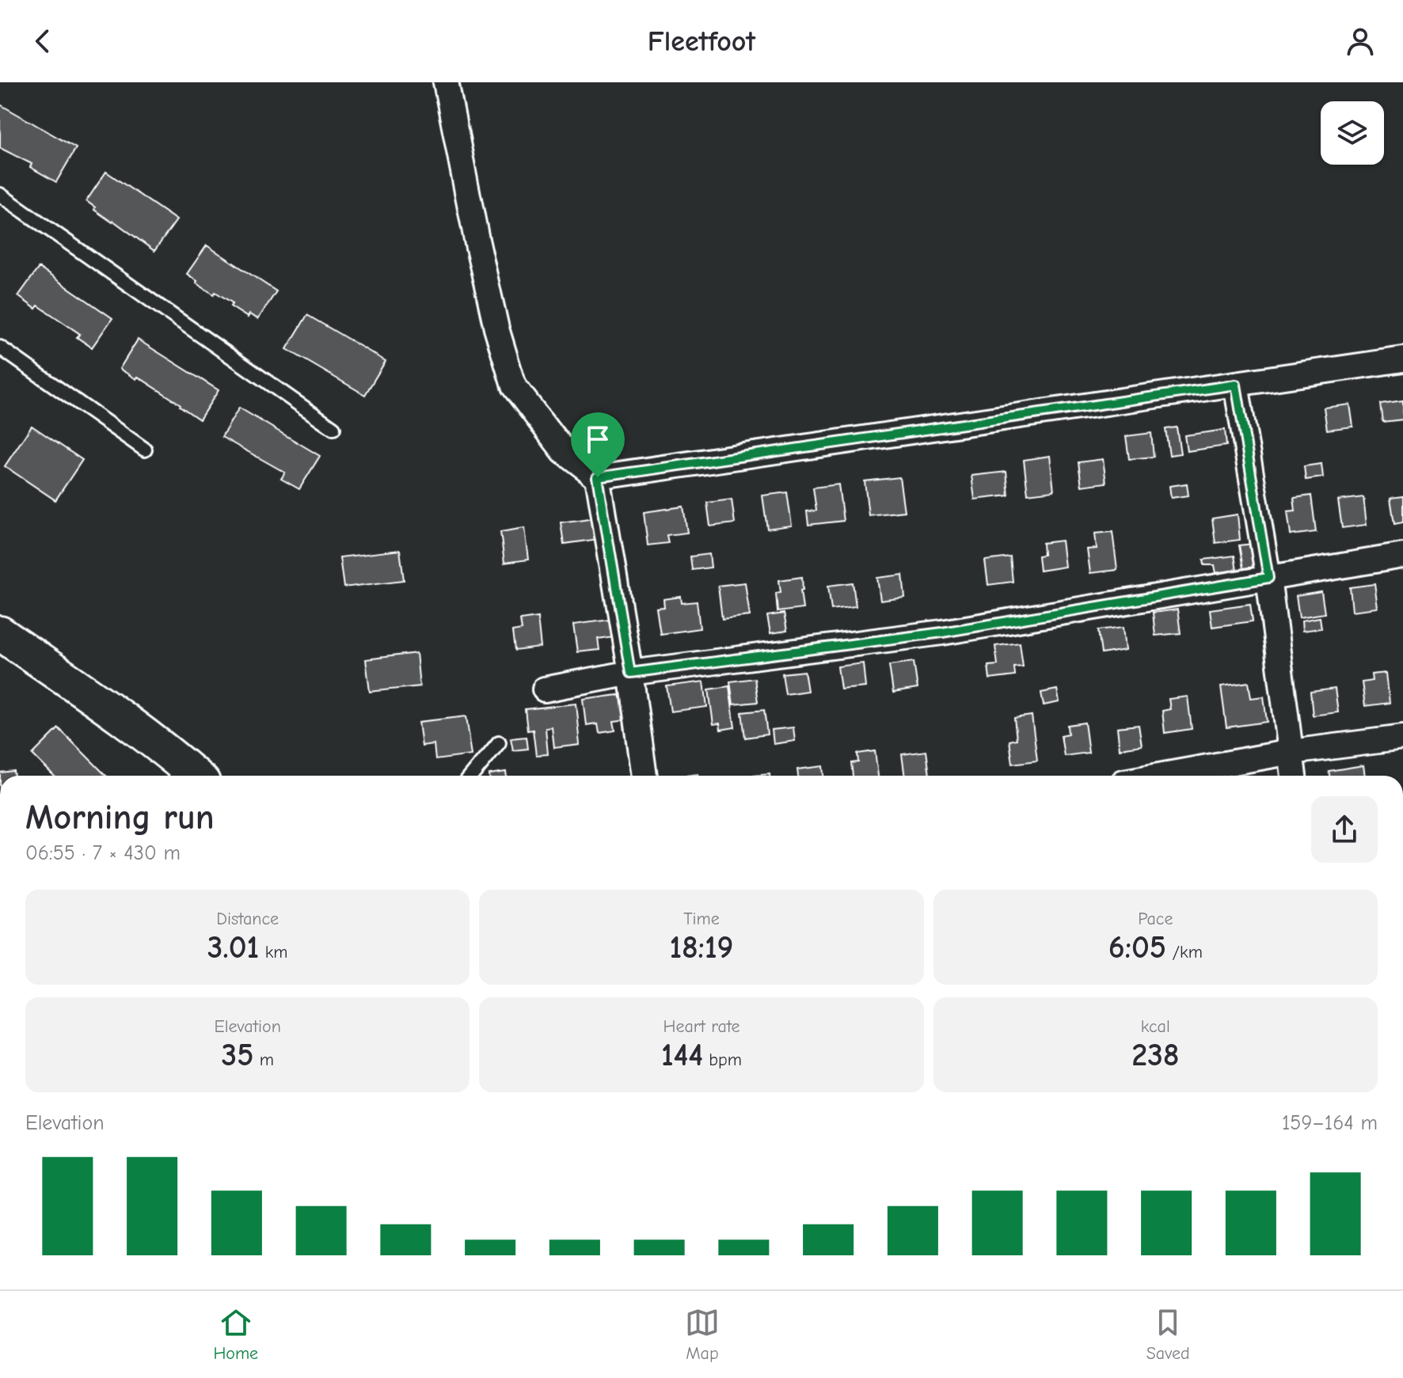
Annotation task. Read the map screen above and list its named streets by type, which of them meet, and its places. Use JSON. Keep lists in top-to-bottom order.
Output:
{
  "page": {
    "header": "Fleetfoot",
    "heading": ["Morning run", "06:55 · 7 × 430 m"],
    "stats": [
      ["Distance", "3.01 km"],
      ["Time", "18:19"],
      ["Pace", "6:05 /km"],
      ["Elevation", "35 m"],
      ["Heart rate", "144 bpm"],
      ["kcal", "238"]
    ],
    "chart": ["Elevation", "159–164 m"],
    "tabs": ["Home", "Map", "Saved"]
  }
}
